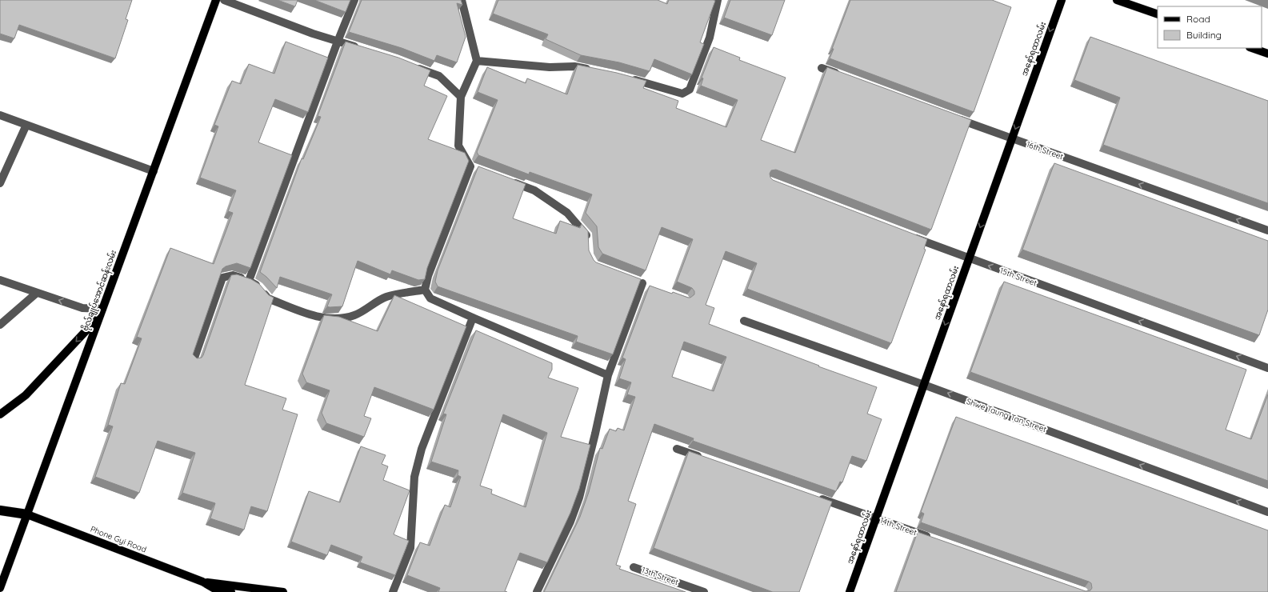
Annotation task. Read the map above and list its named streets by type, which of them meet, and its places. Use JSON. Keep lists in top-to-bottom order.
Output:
{
  "streets": {
    "main road": ["အနော်ရထာလမ်း", "ဗိုလ်ချုပ်အောင်ဆန်းလမ်း", "Phone Gyi Road"],
    "street": [
      "16th Street",
      "15th Street",
      "Shwe Taung Tan Street",
      "14th Street",
      "13th Street"
    ]
  },
  "crossings": [
    ["အနော်ရထာလမ်း", "16th Street"],
    ["အနော်ရထာလမ်း", "15th Street"],
    ["အနော်ရထာလမ်း", "Shwe Taung Tan Street"],
    ["အနော်ရထာလမ်း", "14th Street"],
    ["ဗိုလ်ချုပ်အောင်ဆန်းလမ်း", "Phone Gyi Road"]
  ],
  "one_way": [
    "အနော်ရထာလမ်း",
    "16th Street",
    "15th Street",
    "Shwe Taung Tan Street"
  ],
  "legend": ["Road", "Building"]
}
